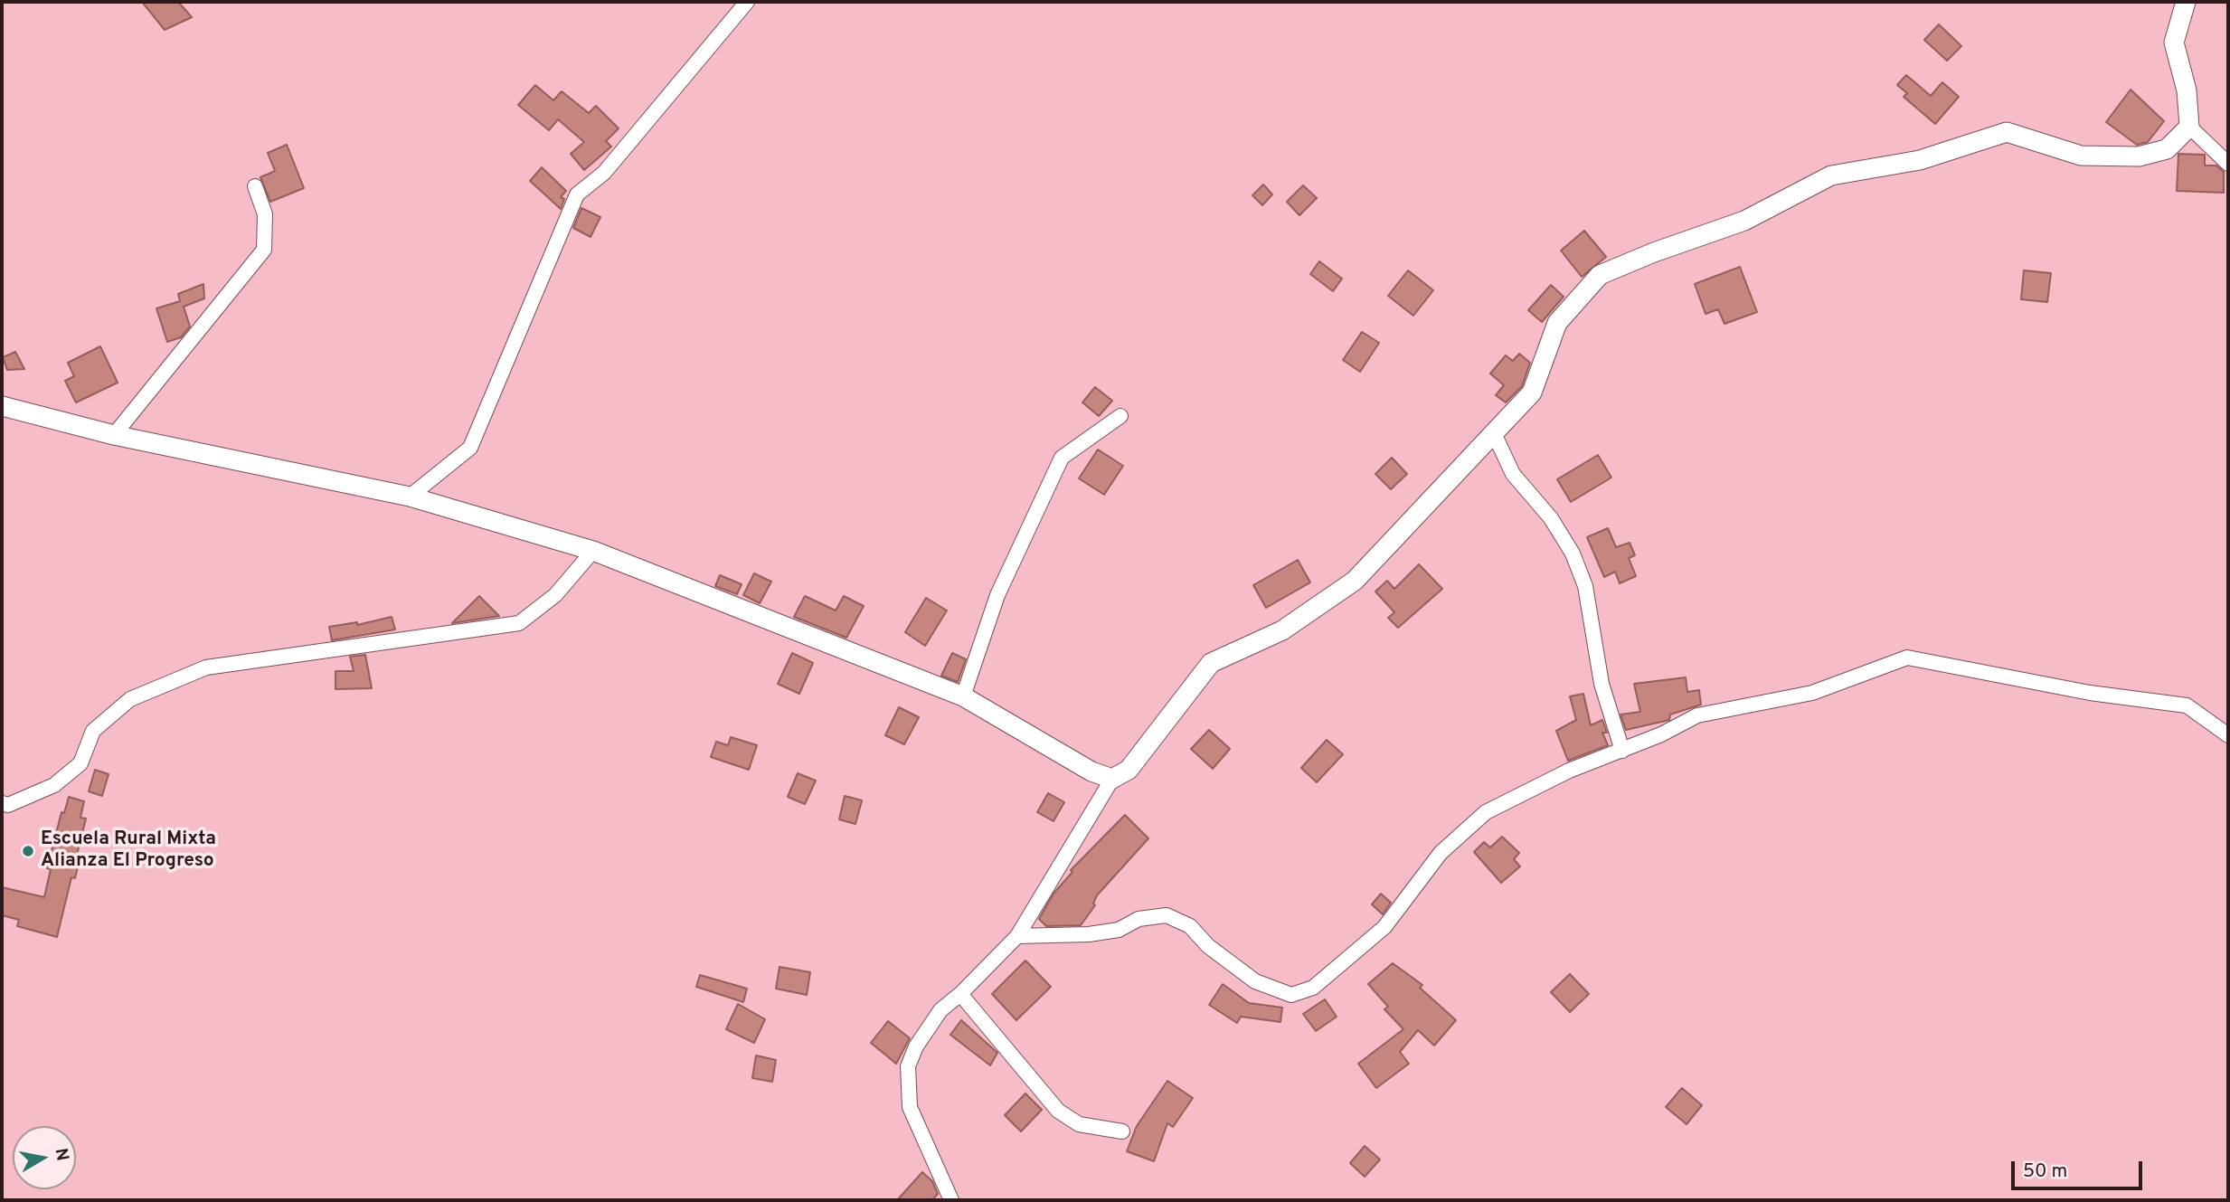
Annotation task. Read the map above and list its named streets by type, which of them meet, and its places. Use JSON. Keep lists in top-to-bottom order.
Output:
{
  "places": ["Escuela Rural Mixta Alianza El Progreso"],
  "scale_bar": "50 m",
  "north": "right"
}
